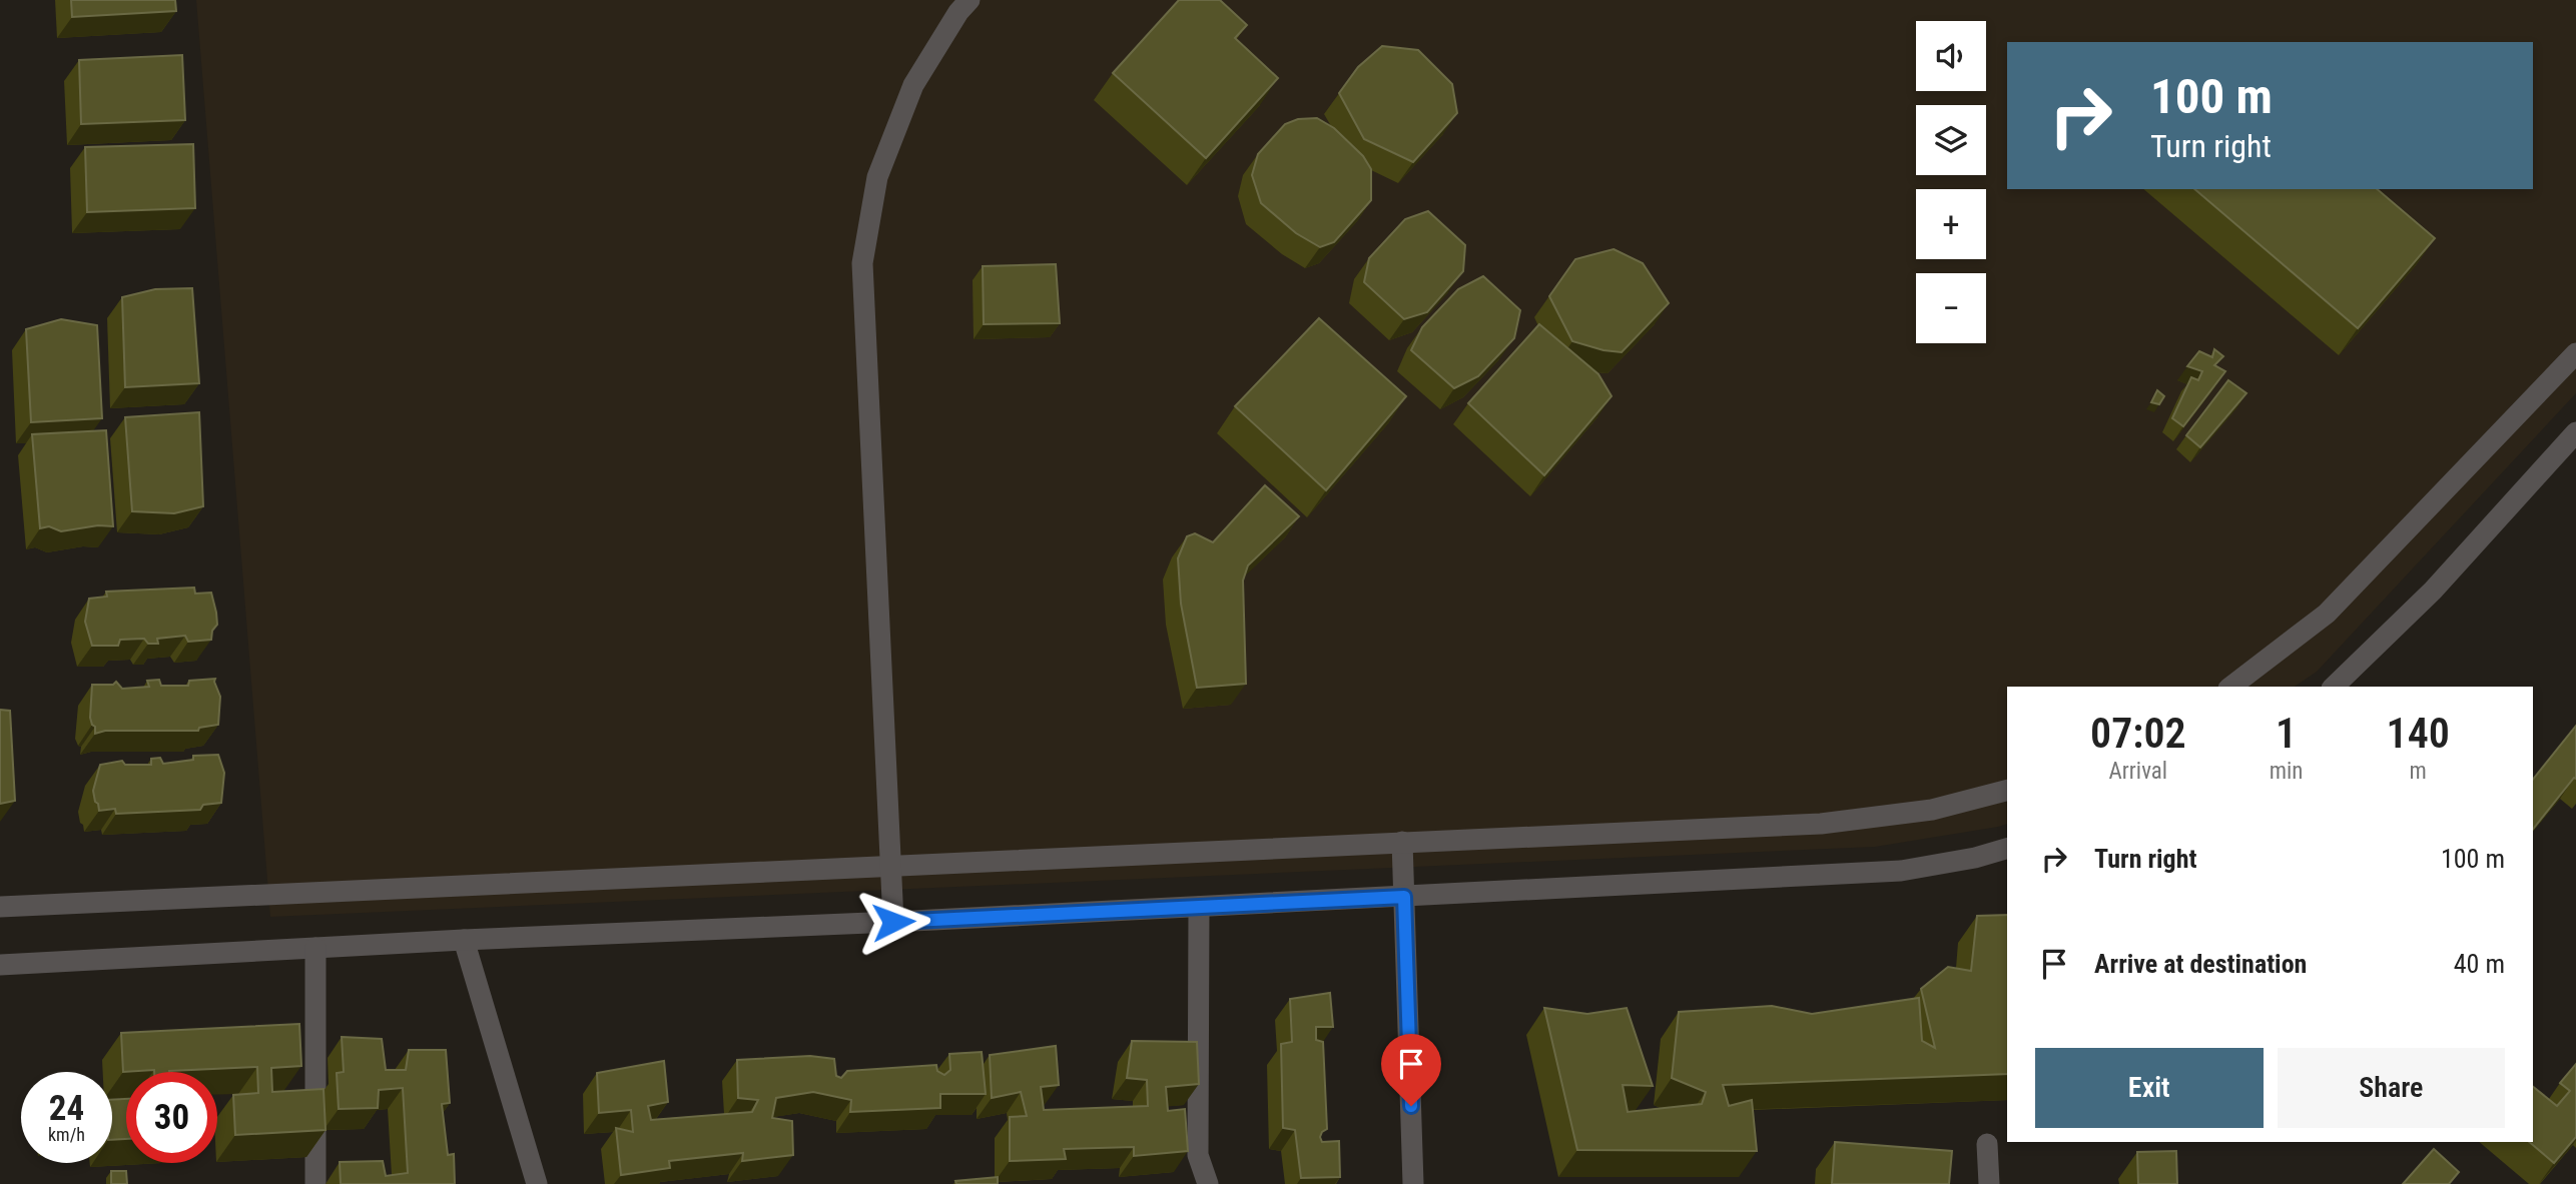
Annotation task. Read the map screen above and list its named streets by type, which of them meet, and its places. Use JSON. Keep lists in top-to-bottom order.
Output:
{
  "page": {
    "map_buttons": ["+", "−"],
    "turn": ["100 m", "Turn right"],
    "eta": [
      "07:02",
      "Arrival",
      "1",
      "min",
      "140",
      "m"
    ],
    "list": [
      {
        "name": "Turn right",
        "value": "100 m"
      },
      {
        "name": "Arrive at destination",
        "value": "40 m"
      }
    ],
    "buttons": ["Exit", "Share"],
    "speed": "24 km/h",
    "limit": "30"
  }
}
